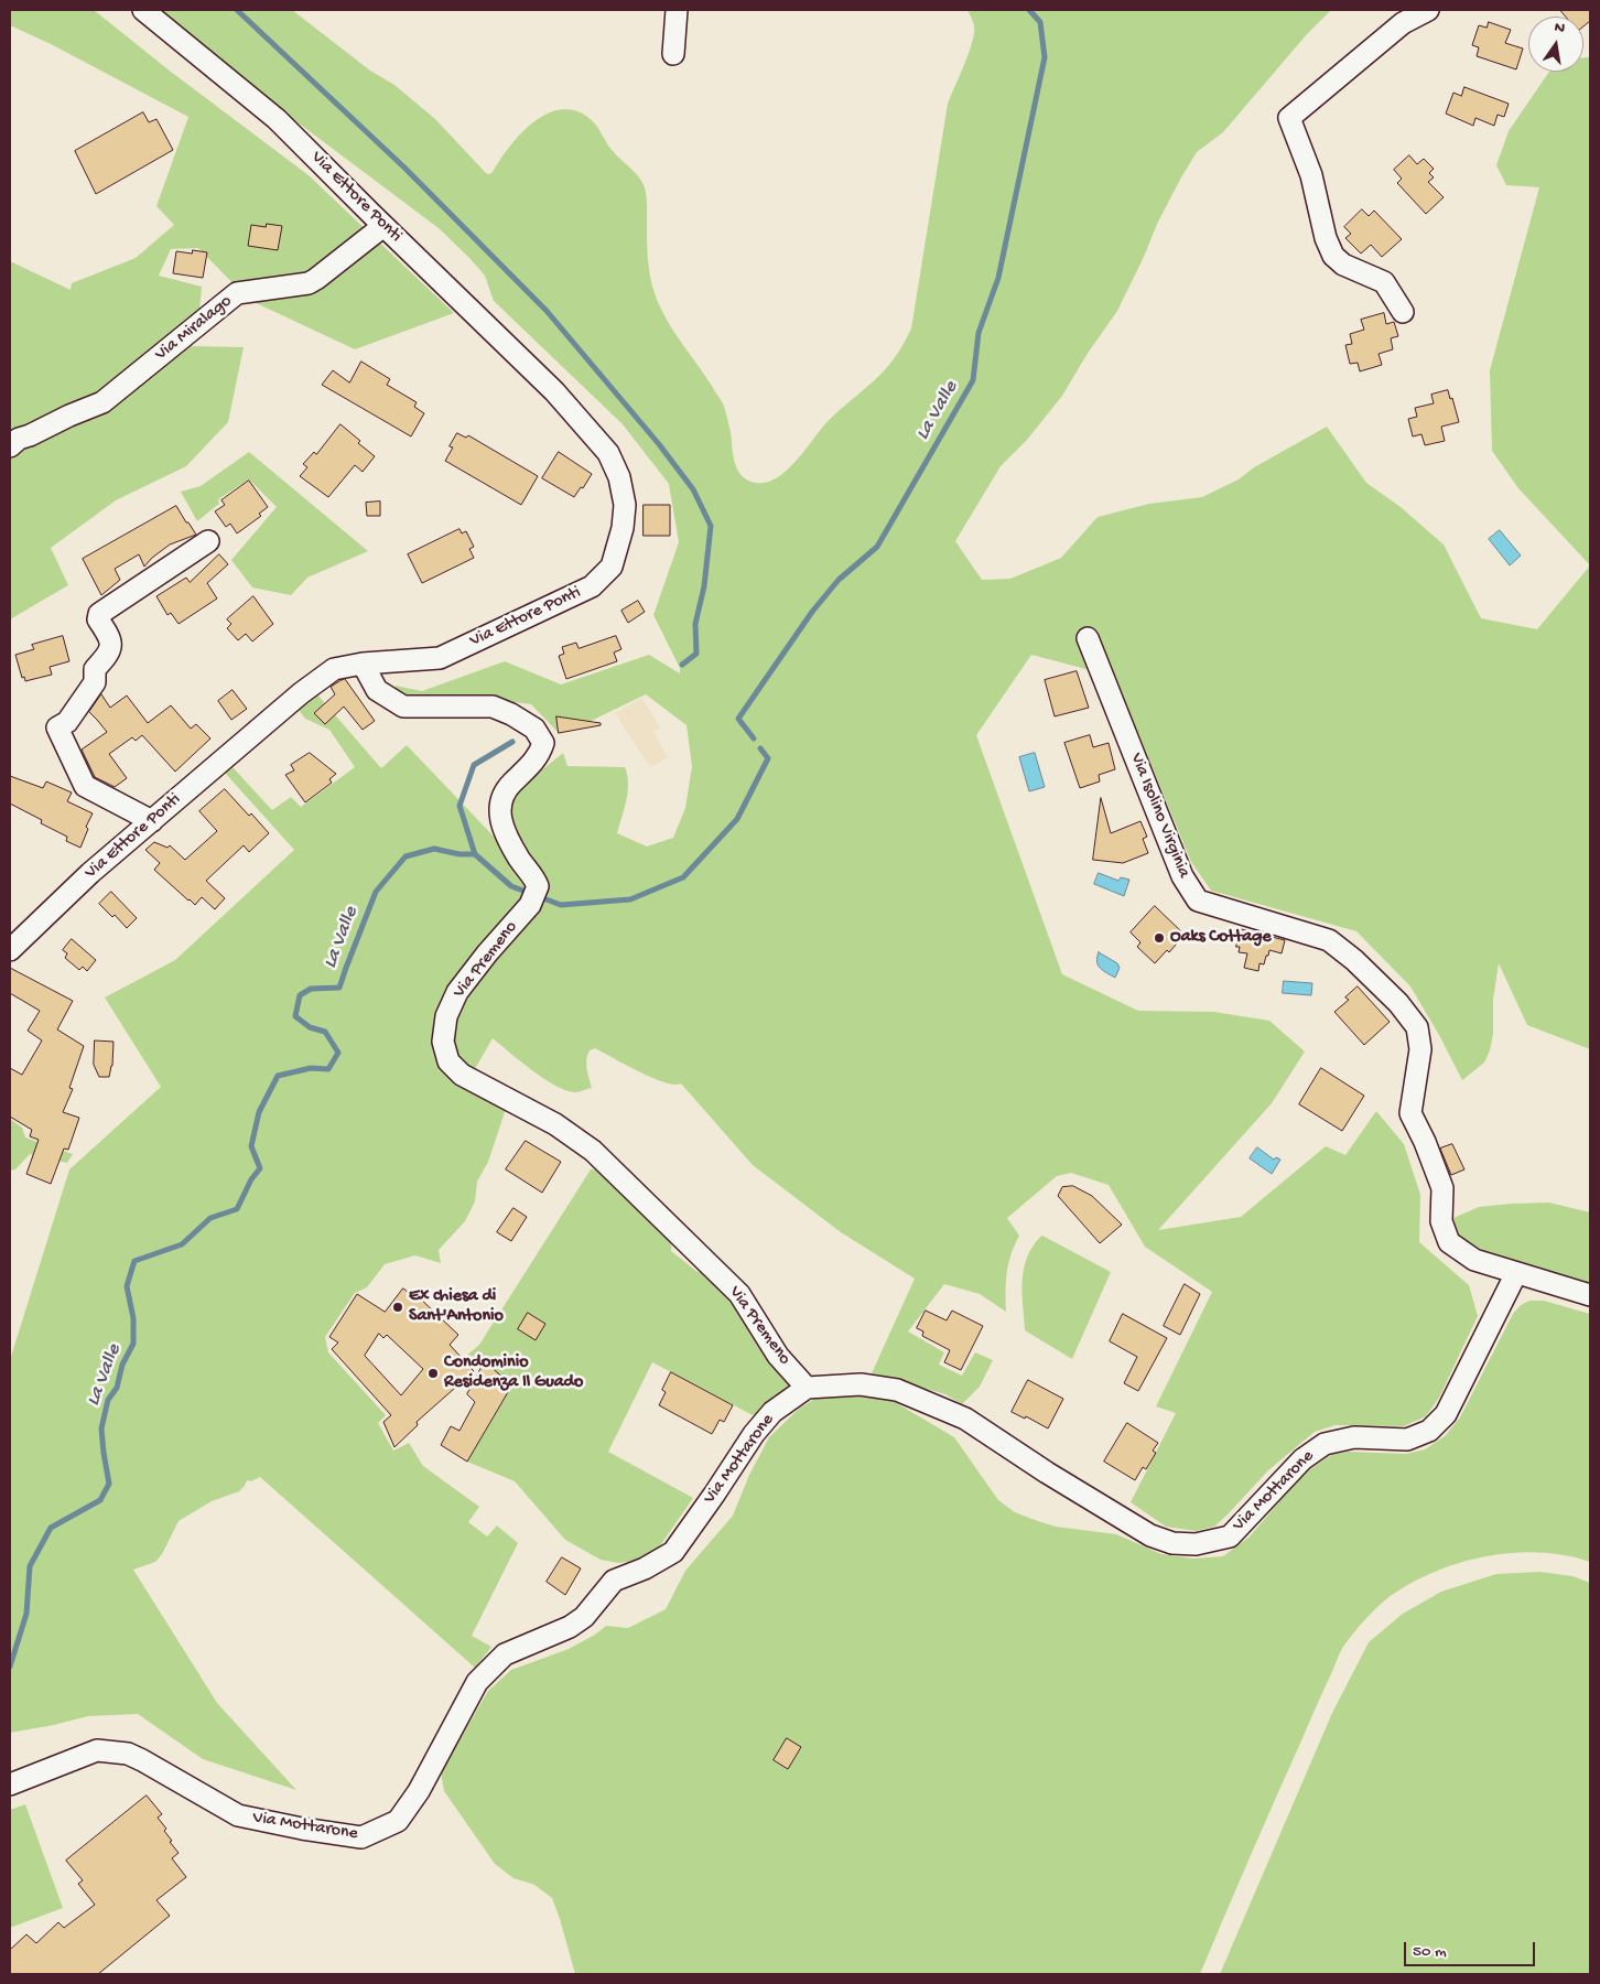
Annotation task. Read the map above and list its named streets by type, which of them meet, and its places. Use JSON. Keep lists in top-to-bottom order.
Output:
{
  "streets": {
    "street": [
      "Via Ettore Ponti",
      "Via Miralago",
      "Via Isolino Virginia",
      "Via Premeno",
      "Via Mottarone"
    ]
  },
  "crossings": [
    ["Via Ettore Ponti", "Via Miralago"],
    ["Via Ettore Ponti", "Via Premeno"],
    ["Via Isolino Virginia", "Via Mottarone"],
    ["Via Premeno", "Via Mottarone"]
  ],
  "water": ["La Valle"],
  "places": ["Oaks Cottage", "Ex chiesa di Sant'Antonio", "Condominio Residenza Il Guado"],
  "scale_bar": "50 m",
  "north": "top"
}
